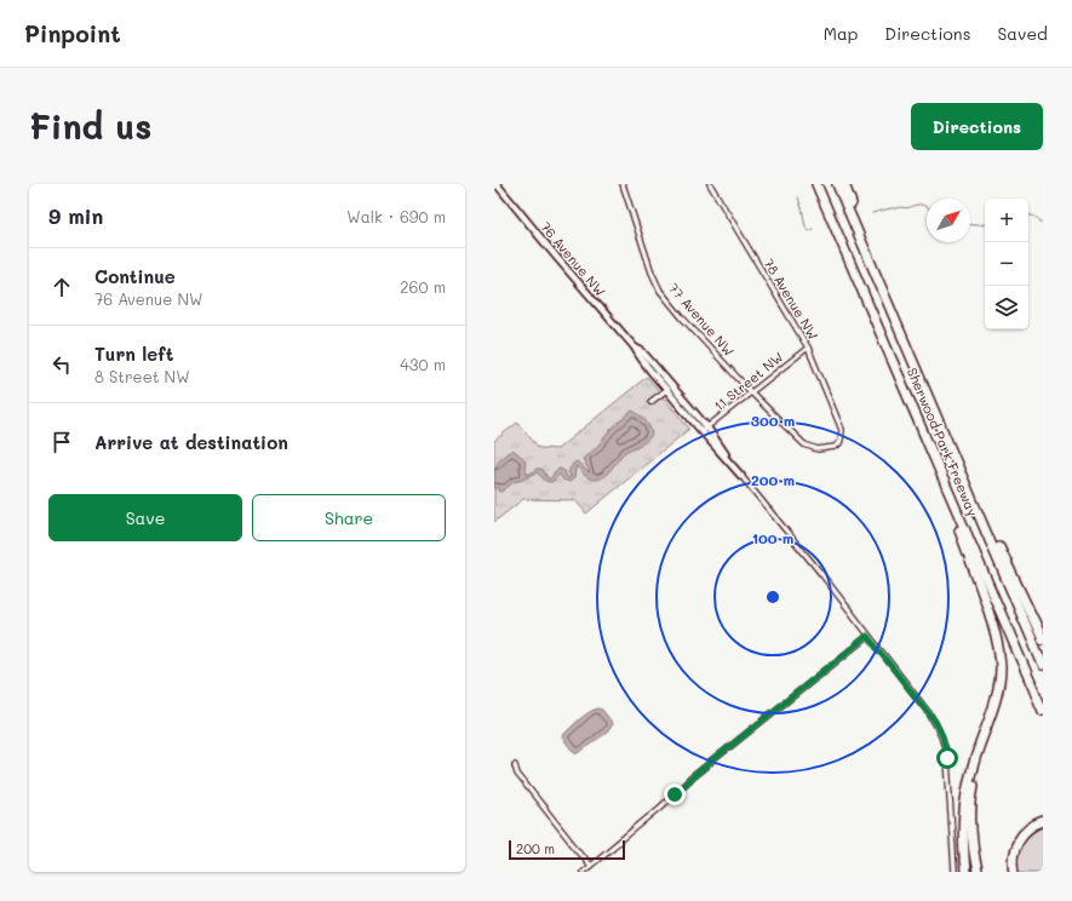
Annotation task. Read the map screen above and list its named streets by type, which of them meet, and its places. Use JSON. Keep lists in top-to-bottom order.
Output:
{
  "streets": {
    "highway": ["Sherwood Park Freeway"],
    "street": [
      "76 Avenue NW",
      "78 Avenue NW",
      "77 Avenue NW",
      "11 Street NW"
    ]
  },
  "crossings": [
    ["76 Avenue NW", "11 Street NW"],
    ["78 Avenue NW", "77 Avenue NW"],
    ["78 Avenue NW", "11 Street NW"],
    ["77 Avenue NW", "11 Street NW"]
  ],
  "scale_bar": "200 m",
  "north": "top right",
  "page": {
    "header": "Pinpoint",
    "nav": ["Map", "Directions", "Saved"],
    "buttons": [
      "Directions",
      ["Save", "Share"]
    ],
    "title": "Find us",
    "heading": ["9 min", "Walk · 690 m"],
    "map_buttons": ["+", "−"],
    "list": [
      ["Continue", "76 Avenue NW", "260 m"],
      ["Turn left", "8 Street NW", "430 m"],
      "Arrive at destination"
    ],
    "scale": "200 m"
  },
  "rings": ["300 m", "200 m", "100 m"]
}
